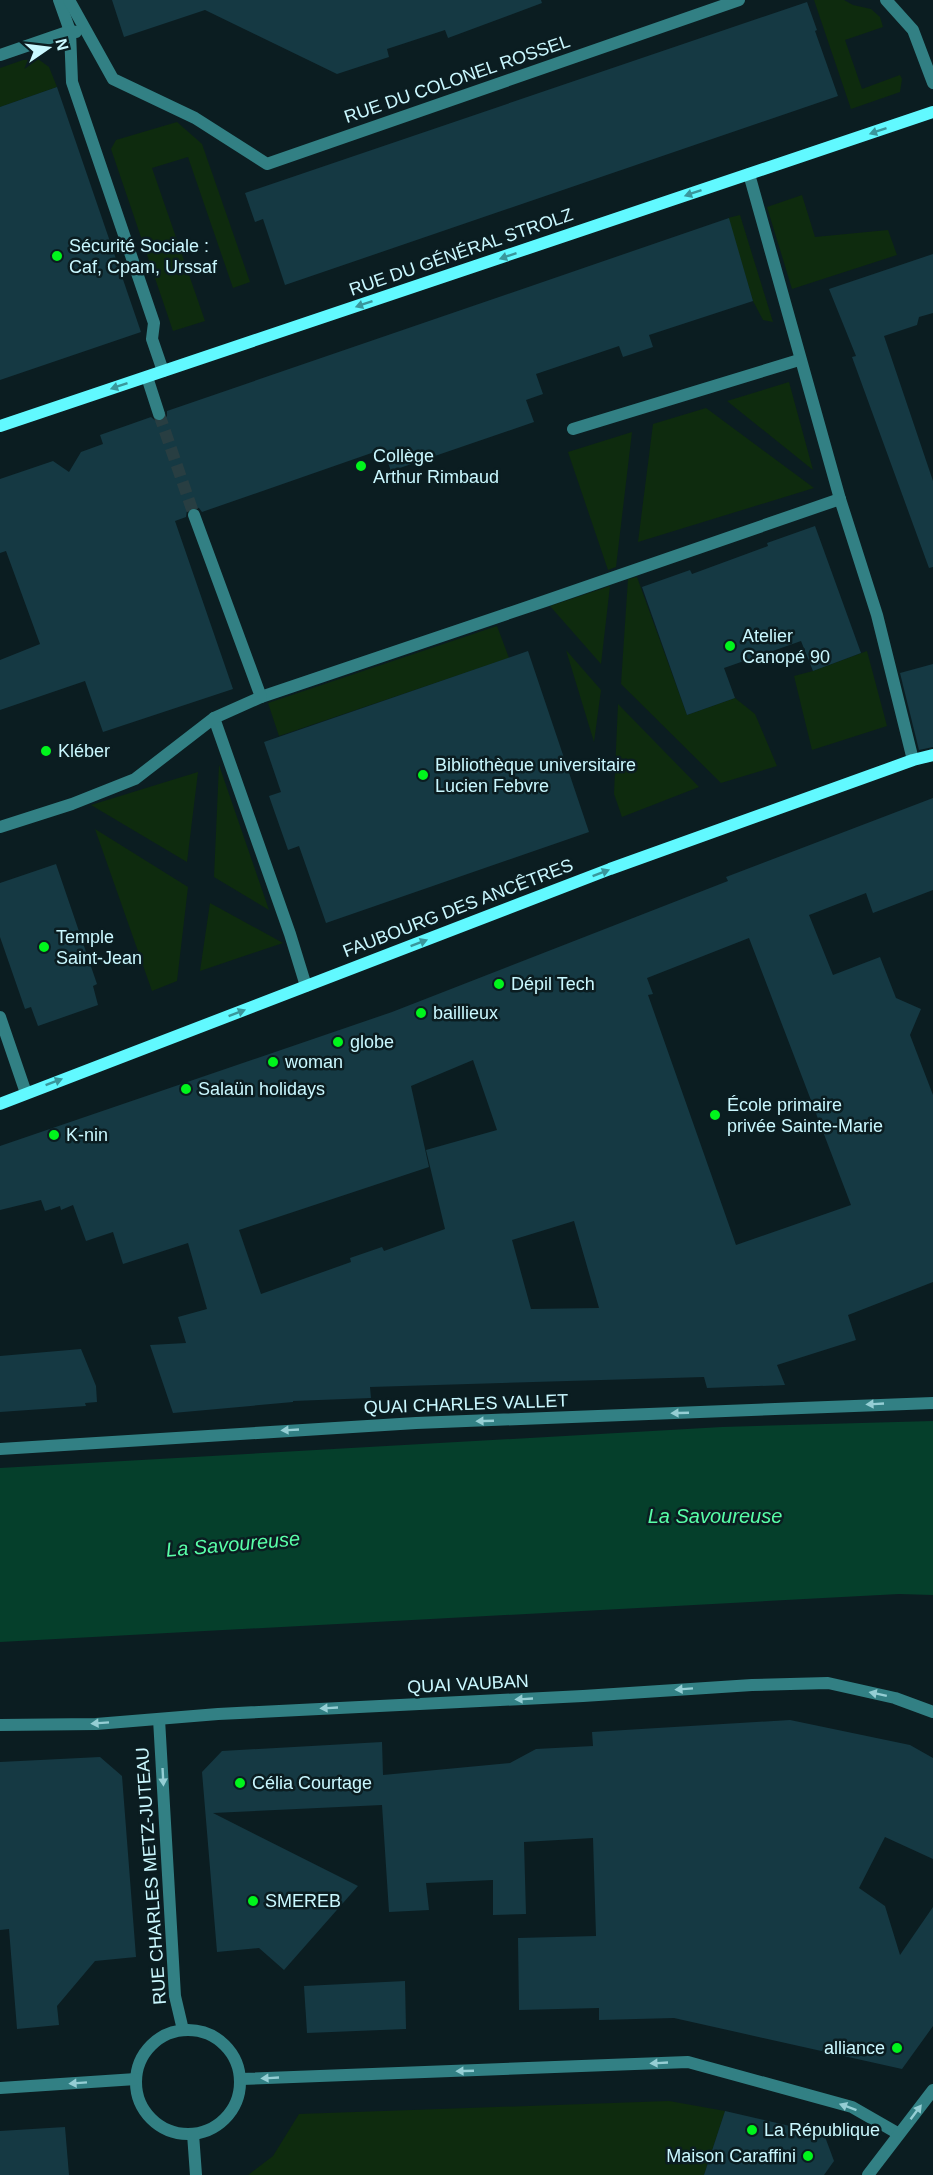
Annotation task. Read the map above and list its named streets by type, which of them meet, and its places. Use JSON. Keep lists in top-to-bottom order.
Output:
{
  "streets": {
    "main road": ["RUE DU GÉNÉRAL STROLZ", "FAUBOURG DES ANCÊTRES"],
    "street": [
      "RUE DU COLONEL ROSSEL",
      "QUAI CHARLES VALLET",
      "QUAI VAUBAN",
      "RUE CHARLES METZ-JUTEAU"
    ]
  },
  "crossings": [
    ["QUAI VAUBAN", "RUE CHARLES METZ-JUTEAU"]
  ],
  "one_way": [
    "RUE DU GÉNÉRAL STROLZ",
    "FAUBOURG DES ANCÊTRES",
    "QUAI CHARLES VALLET",
    "QUAI VAUBAN",
    "RUE CHARLES METZ-JUTEAU"
  ],
  "water": ["La Savoureuse"],
  "places": [
    "Sécurité Sociale : Caf, Cpam, Urssaf",
    "Collège Arthur Rimbaud",
    "Atelier Canopé 90",
    "Kléber",
    "Bibliothèque universitaire Lucien Febvre",
    "Temple Saint-Jean",
    "Dépil Tech",
    "baillieux",
    "globe",
    "woman",
    "Salaün holidays",
    "École primaire privée Sainte-Marie",
    "K-nin",
    "Célia Courtage",
    "SMEREB",
    "alliance",
    "La République",
    "Maison Caraffini"
  ],
  "north": "right"
}
